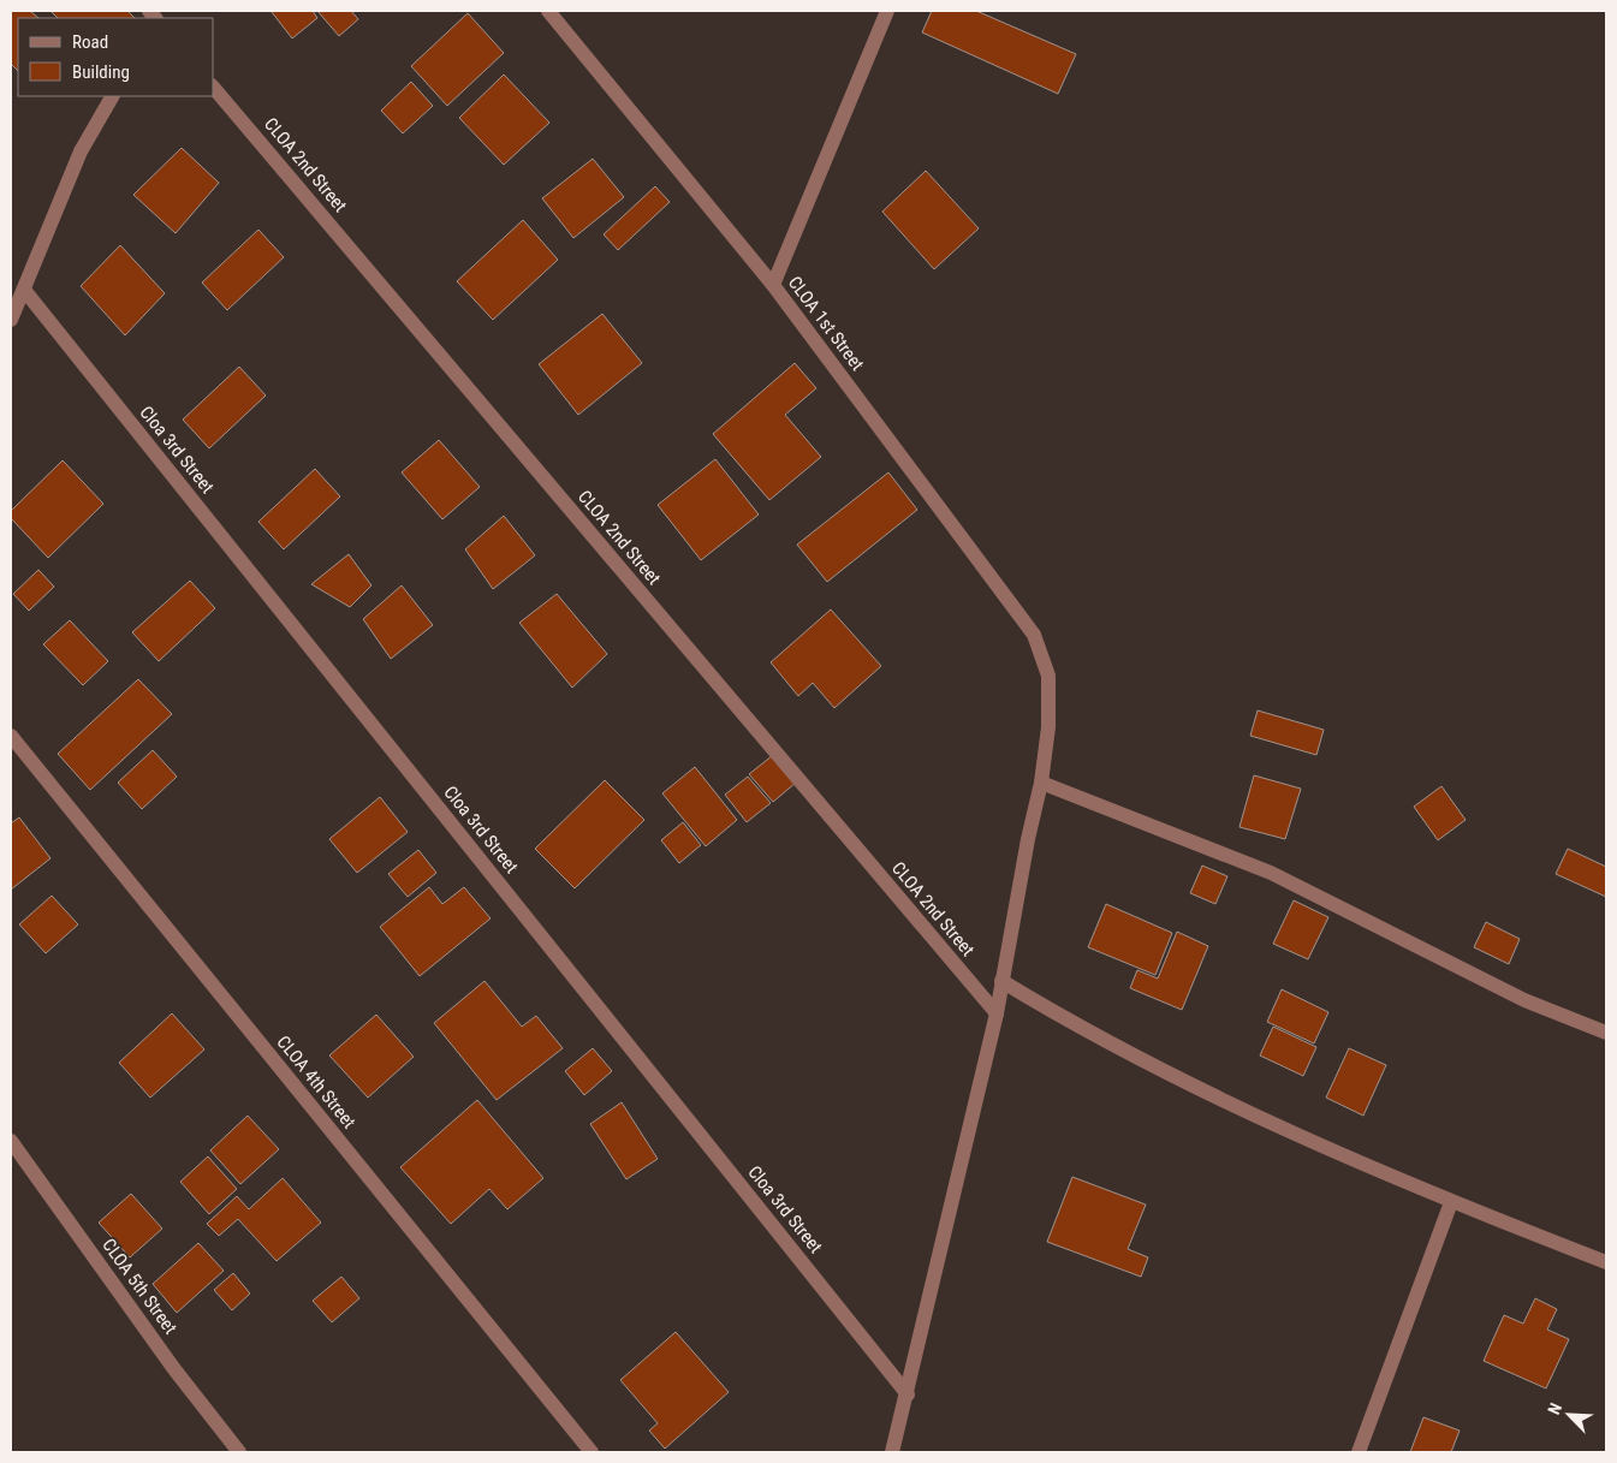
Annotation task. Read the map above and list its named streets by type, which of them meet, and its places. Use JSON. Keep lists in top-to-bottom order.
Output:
{
  "streets": {
    "street": [
      "CLOA 2nd Street",
      "CLOA 1st Street",
      "Cloa 3rd Street",
      "CLOA 4th Street",
      "CLOA 5th Street"
    ]
  },
  "crossings": [
    ["CLOA 2nd Street", "CLOA 1st Street"],
    ["CLOA 1st Street", "Cloa 3rd Street"]
  ],
  "legend": ["Road", "Building"],
  "north": "top left"
}
